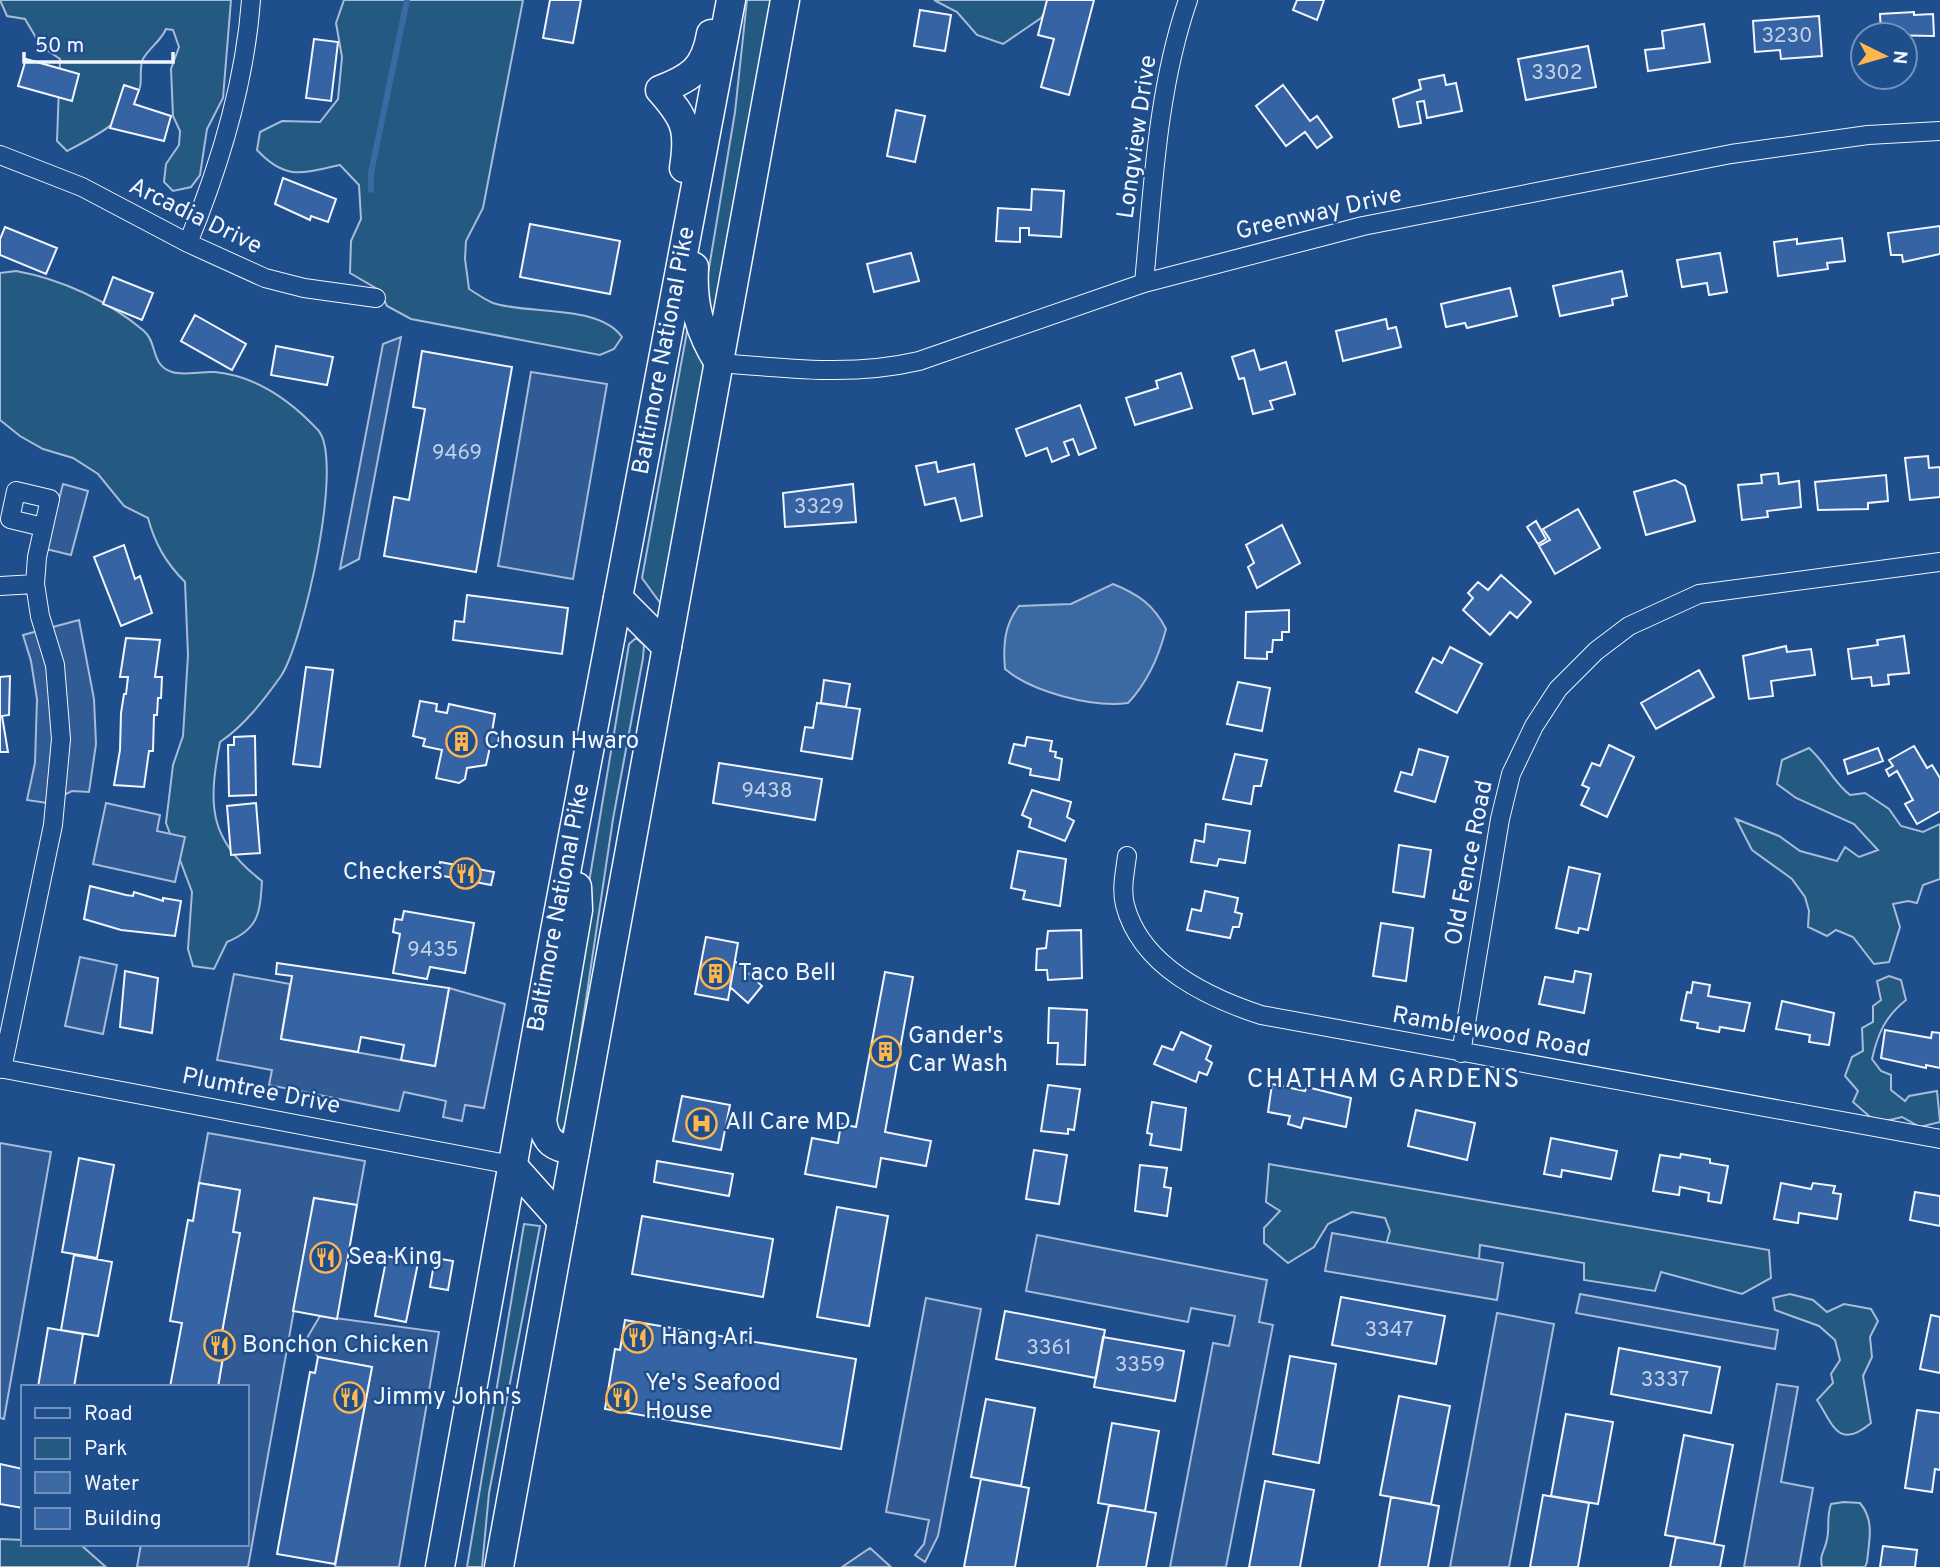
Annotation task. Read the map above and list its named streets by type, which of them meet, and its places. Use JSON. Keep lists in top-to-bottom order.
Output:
{
  "streets": {
    "main road": ["Baltimore National Pike"],
    "street": [
      "Longview Drive",
      "Greenway Drive",
      "Arcadia Drive",
      "Old Fence Road",
      "Ramblewood Road",
      "Plumtree Drive"
    ]
  },
  "crossings": [
    ["Longview Drive", "Greenway Drive"],
    ["Baltimore National Pike", "Plumtree Drive"],
    ["Old Fence Road", "Ramblewood Road"]
  ],
  "districts": ["CHATHAM GARDENS"],
  "places": {
    "building": ["Chosun Hwaro", "Taco Bell", "Gander's Car Wash"],
    "restaurant": [
      "Checkers",
      "Sea King",
      "Hang Ari",
      "Bonchon Chicken",
      "Jimmy John's",
      "Ye's Seafood House"
    ],
    "hospital": ["All Care MD"]
  },
  "house_numbers": [
    "3230",
    "3302",
    "9469",
    "3329",
    "9438",
    "9435",
    "3347",
    "3361",
    "3359",
    "3337"
  ],
  "legend": [
    "Road",
    "Park",
    "Water",
    "Building"
  ],
  "scale_bar": "50 m",
  "north": "right"
}
